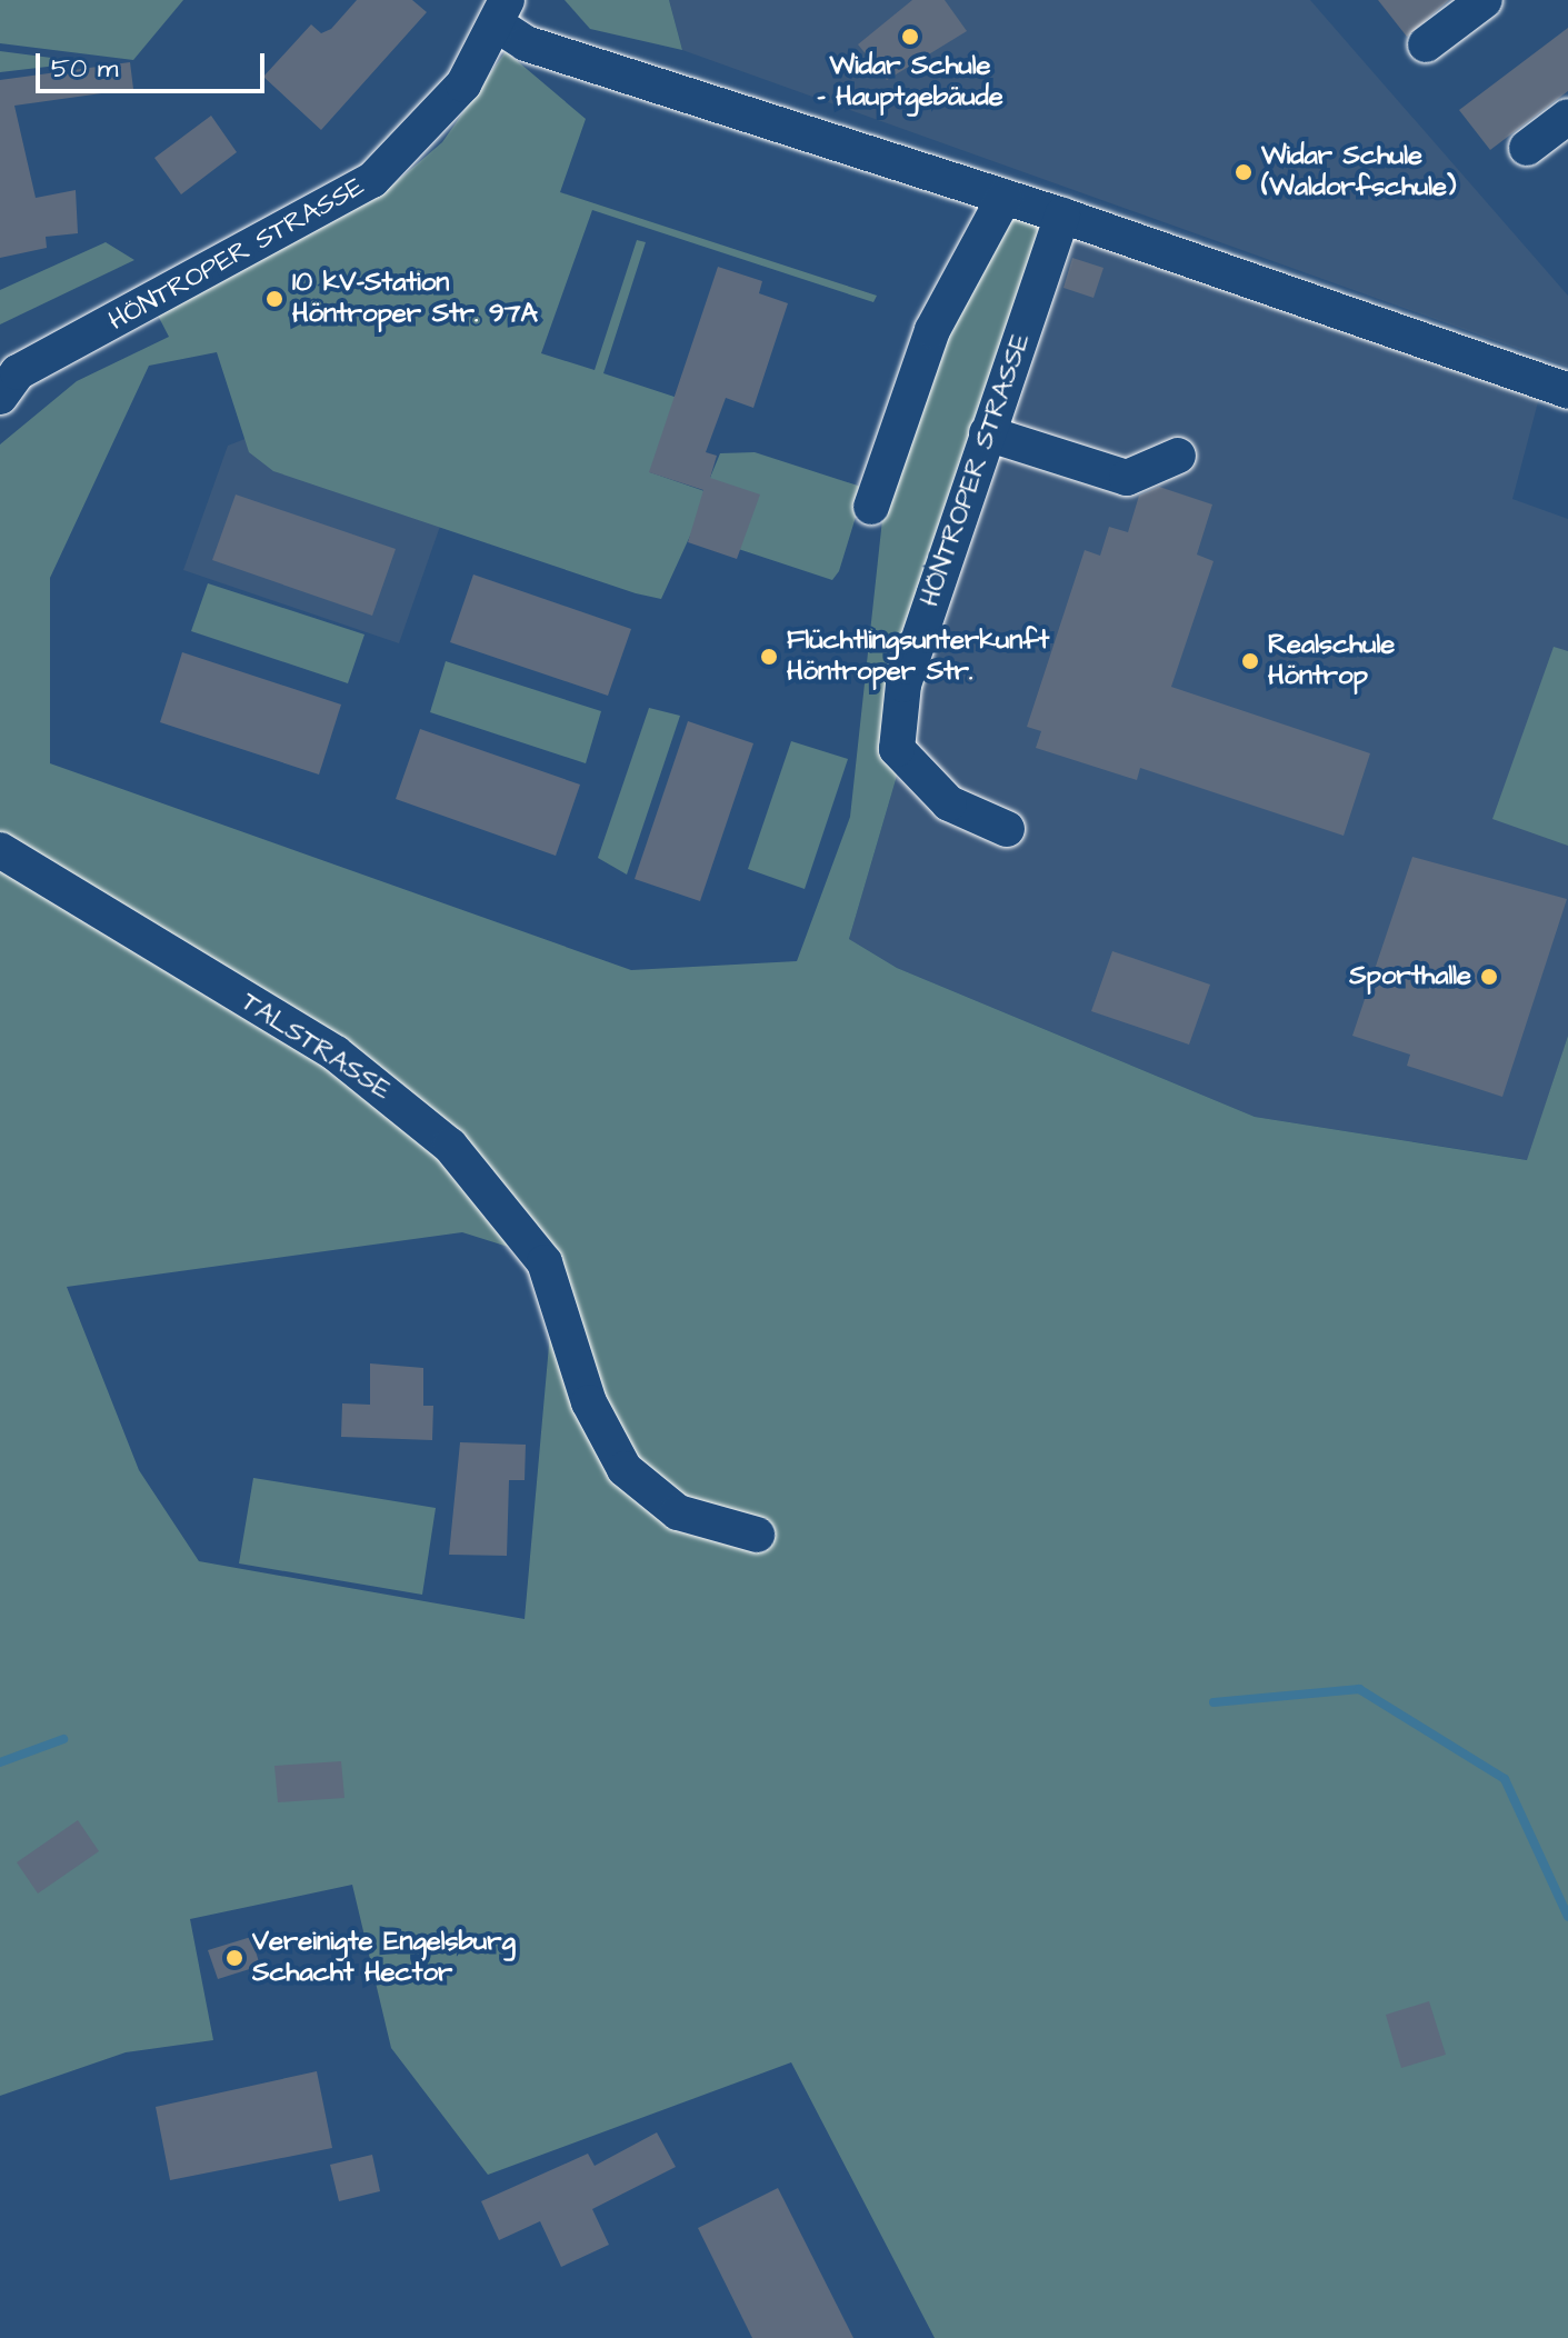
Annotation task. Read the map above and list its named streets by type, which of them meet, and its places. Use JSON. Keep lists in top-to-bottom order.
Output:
{
  "streets": {
    "street": ["HÖNTROPER STRASSE", "TALSTRASSE"]
  },
  "places": [
    "Widar Schule - Hauptgebäude",
    "Widar Schule (Waldorfschule)",
    "10 kV-Station Höntroper Str. 97A",
    "Flüchtlingsunterkunft Höntroper Str.",
    "Realschule Höntrop",
    "Sporthalle",
    "Vereinigte Engelsburg Schacht Hector"
  ],
  "scale_bar": "50 m"
}
